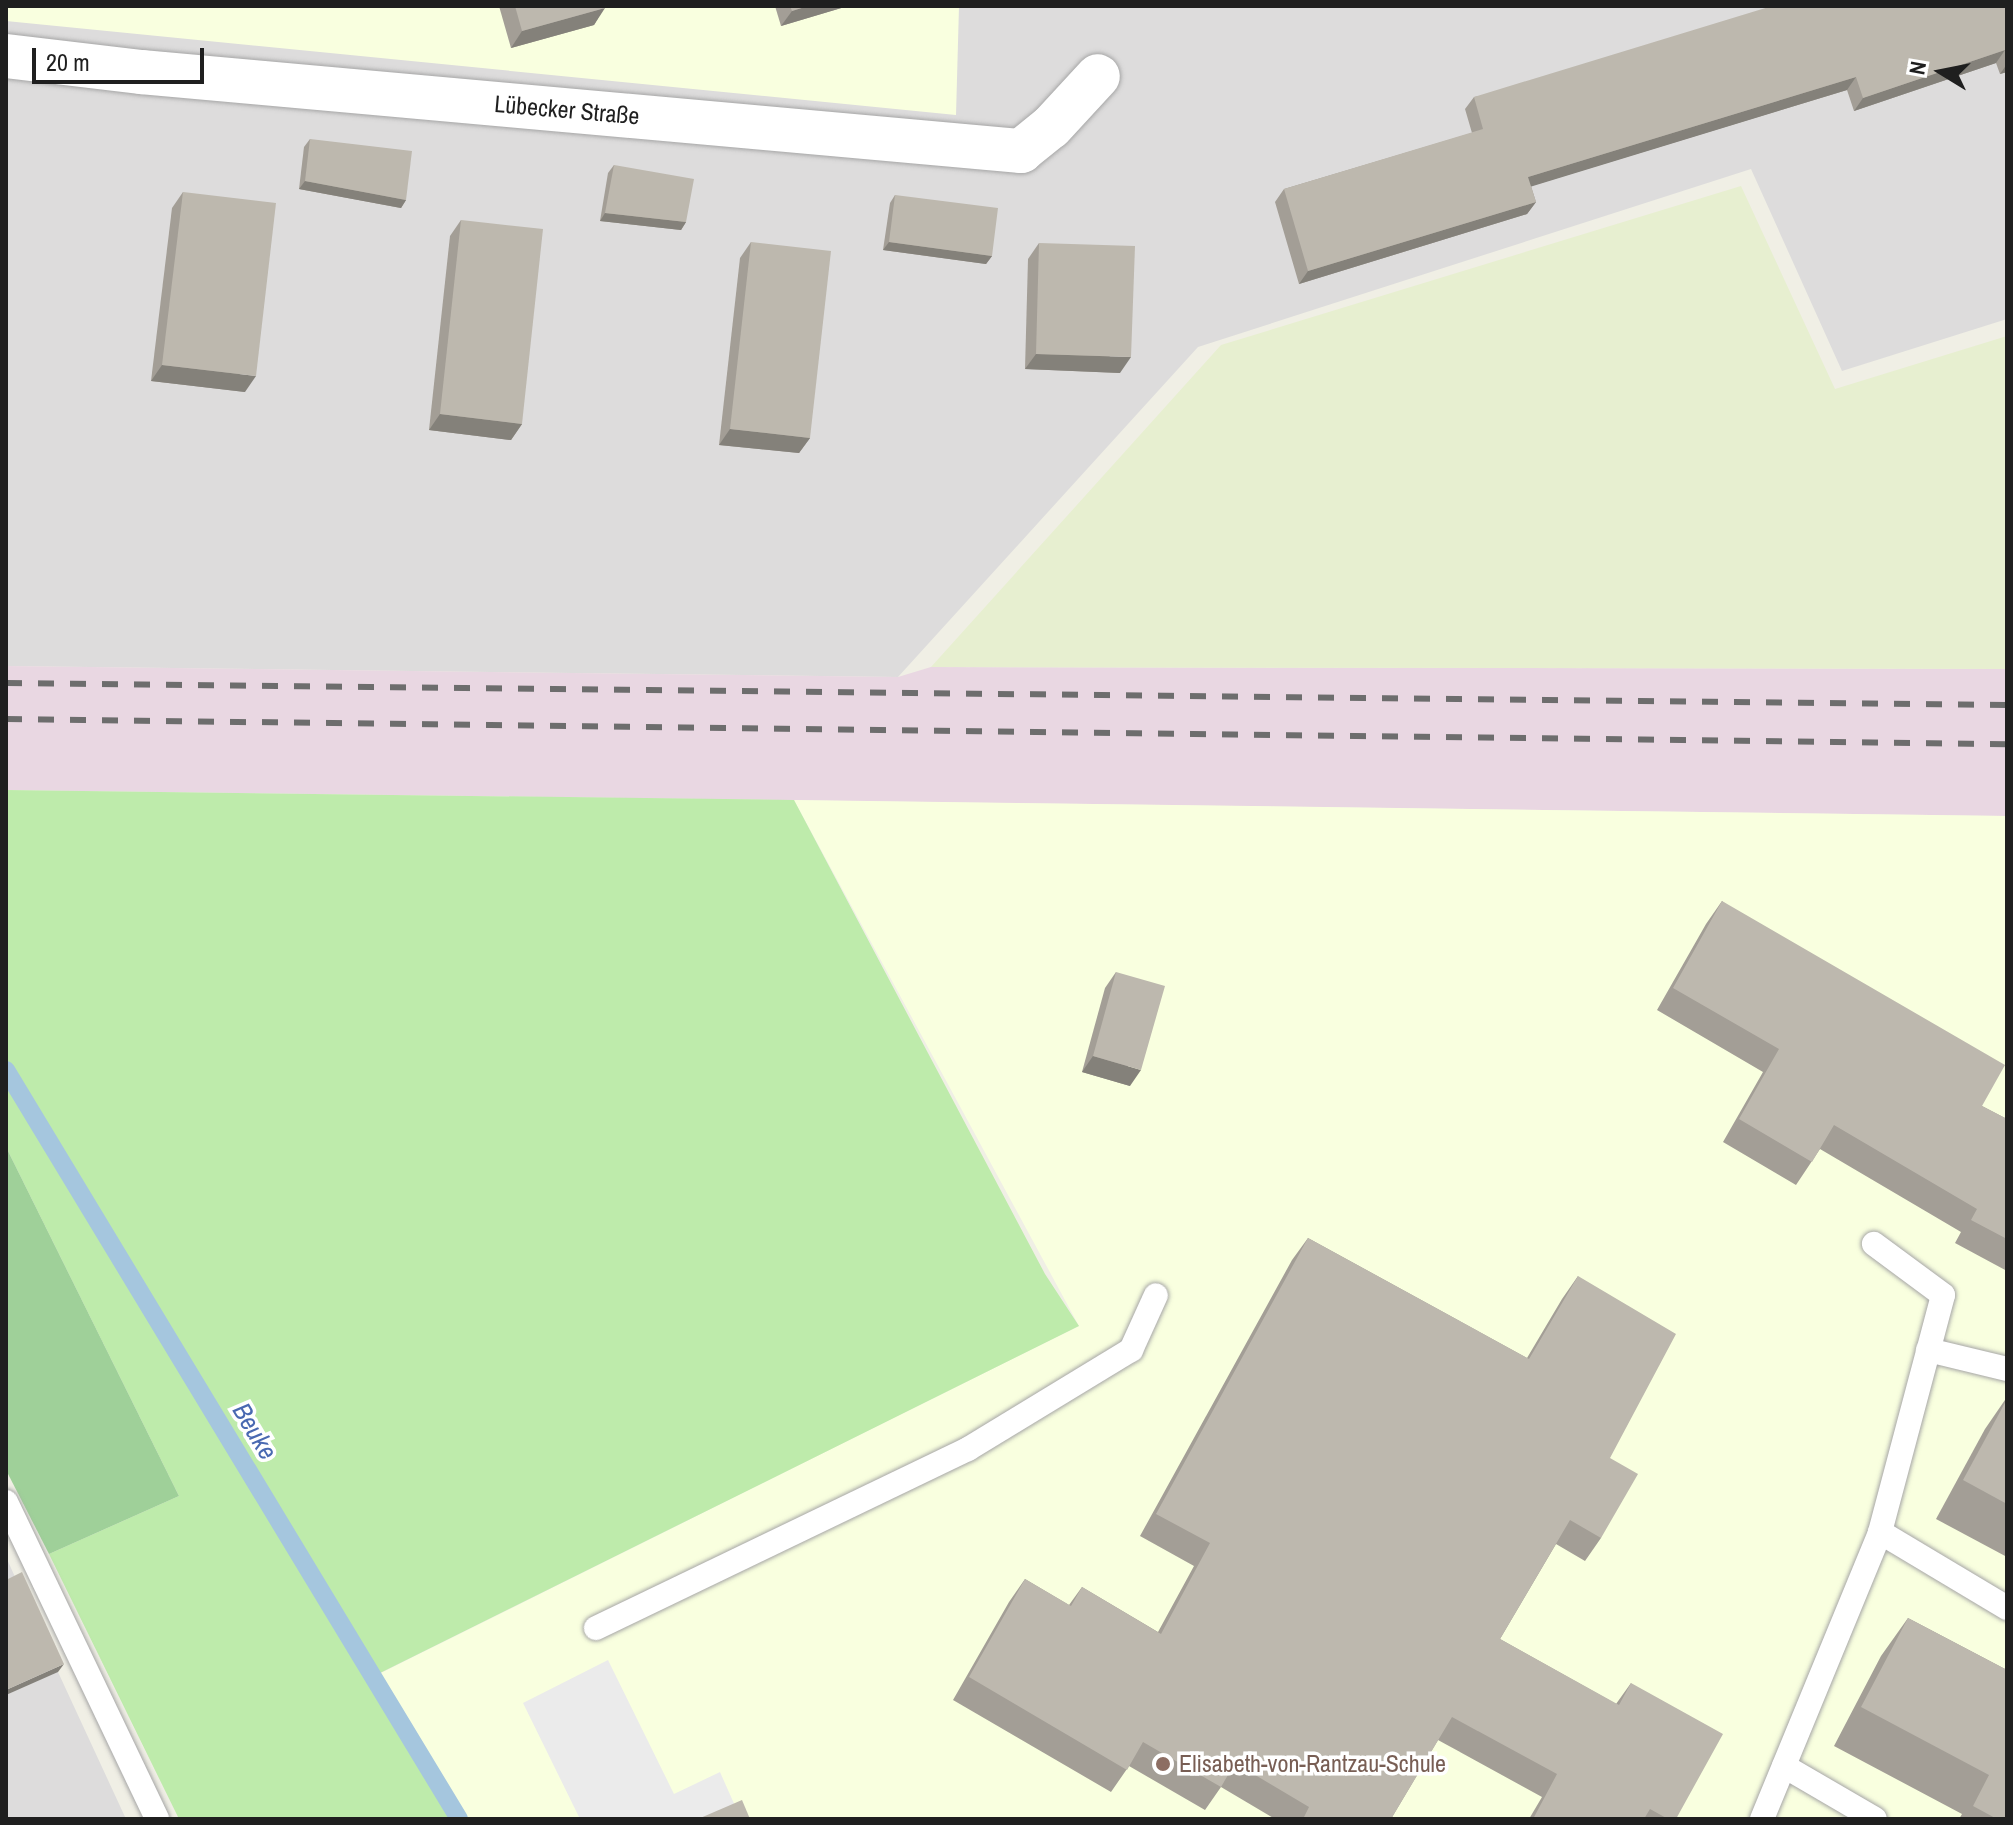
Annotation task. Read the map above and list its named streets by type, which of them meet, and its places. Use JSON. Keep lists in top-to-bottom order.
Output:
{
  "streets": {
    "street": ["Lübecker Straße"]
  },
  "water": ["Beuke"],
  "places": ["Elisabeth-von-Rantzau-Schule"],
  "scale_bar": "20 m",
  "north": "left"
}
